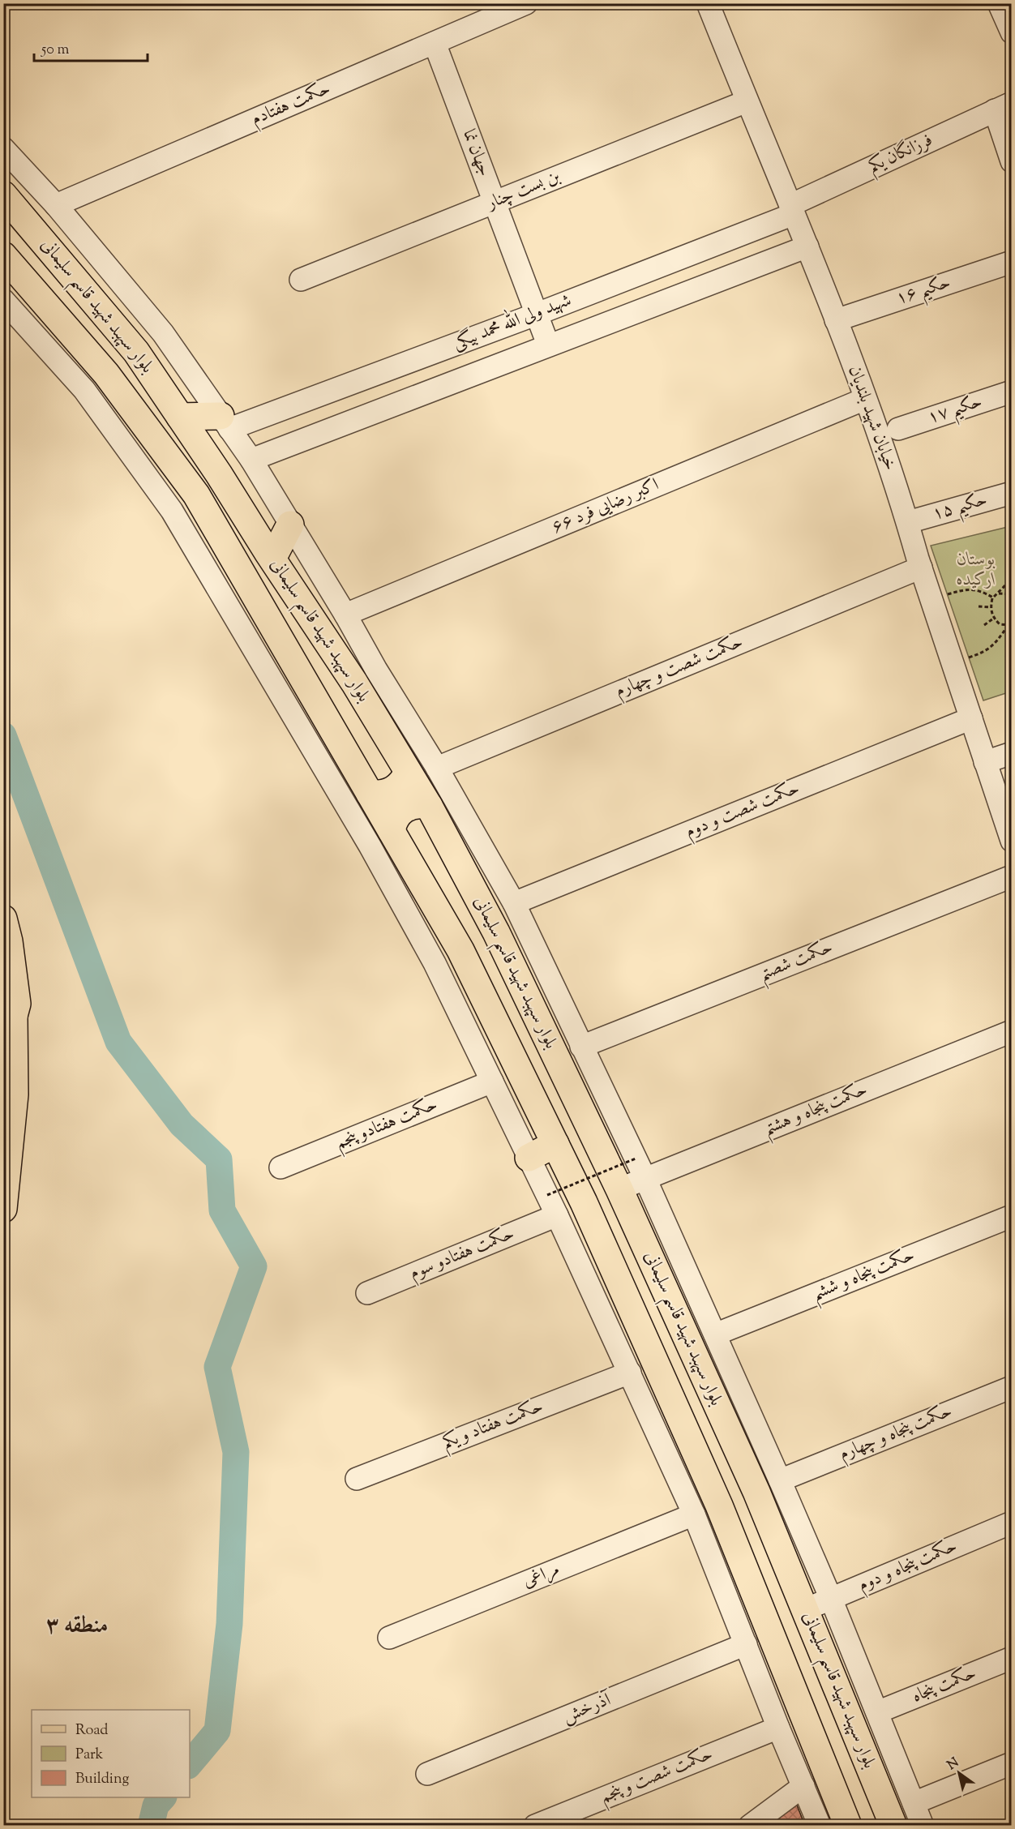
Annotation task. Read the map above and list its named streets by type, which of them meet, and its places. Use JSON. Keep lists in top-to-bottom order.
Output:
{
  "streets": {
    "main road": ["بلوار سپهبد شهید قاسم سلیمانی"],
    "street": [
      "حکمت هفتادم",
      "جهان نما",
      "فرزانگان یکم",
      "بن بست چنار",
      "حکیم ۱۶",
      "شهید ولی الله محمد بیگی",
      "حکیم ۱۷",
      "خیابان شهید بلندیان",
      "۶۶ اکبر رضایی فرد",
      "حکیم ۱۵",
      "حکمت شصت و چهارم",
      "حکمت شصت و دوم",
      "حکمت شصتم",
      "حکمت پنجاه و هشتم",
      "حکمت هفتادو پنجم",
      "حکمت هفتادو سوم",
      "حکمت پنجاه و ششم",
      "حکمت هفتاد و یکم",
      "حکمت پنجاه و چهارم",
      "حکمت پنجاه و دوم",
      "مراغی",
      "حکمت پنجاه",
      "آذرخش",
      "حکمت شصت و پنجم"
    ]
  },
  "crossings": [
    ["حکمت هفتادم", "جهان نما"],
    ["جهان نما", "بن بست چنار"],
    ["جهان نما", "شهید ولی الله محمد بیگی"],
    ["فرزانگان یکم", "شهید ولی الله محمد بیگی"],
    ["فرزانگان یکم", "خیابان شهید بلندیان"],
    ["بن بست چنار", "خیابان شهید بلندیان"],
    ["حکیم ۱۶", "خیابان شهید بلندیان"],
    ["بلوار سپهبد شهید قاسم سلیمانی", "حکمت پنجاه و هشتم"],
    ["بلوار سپهبد شهید قاسم سلیمانی", "حکمت پنجاه و دوم"],
    ["شهید ولی الله محمد بیگی", "خیابان شهید بلندیان"],
    ["خیابان شهید بلندیان", "۶۶ اکبر رضایی فرد"],
    ["خیابان شهید بلندیان", "حکیم ۱۵"],
    ["خیابان شهید بلندیان", "حکمت شصت و چهارم"],
    ["خیابان شهید بلندیان", "حکمت شصت و دوم"]
  ],
  "districts": ["منطقه ۳"],
  "parks": ["بوستان ارکیده"],
  "legend": ["Road", "Park", "Building"],
  "scale_bar": "50 m",
  "north": "top left"
}
